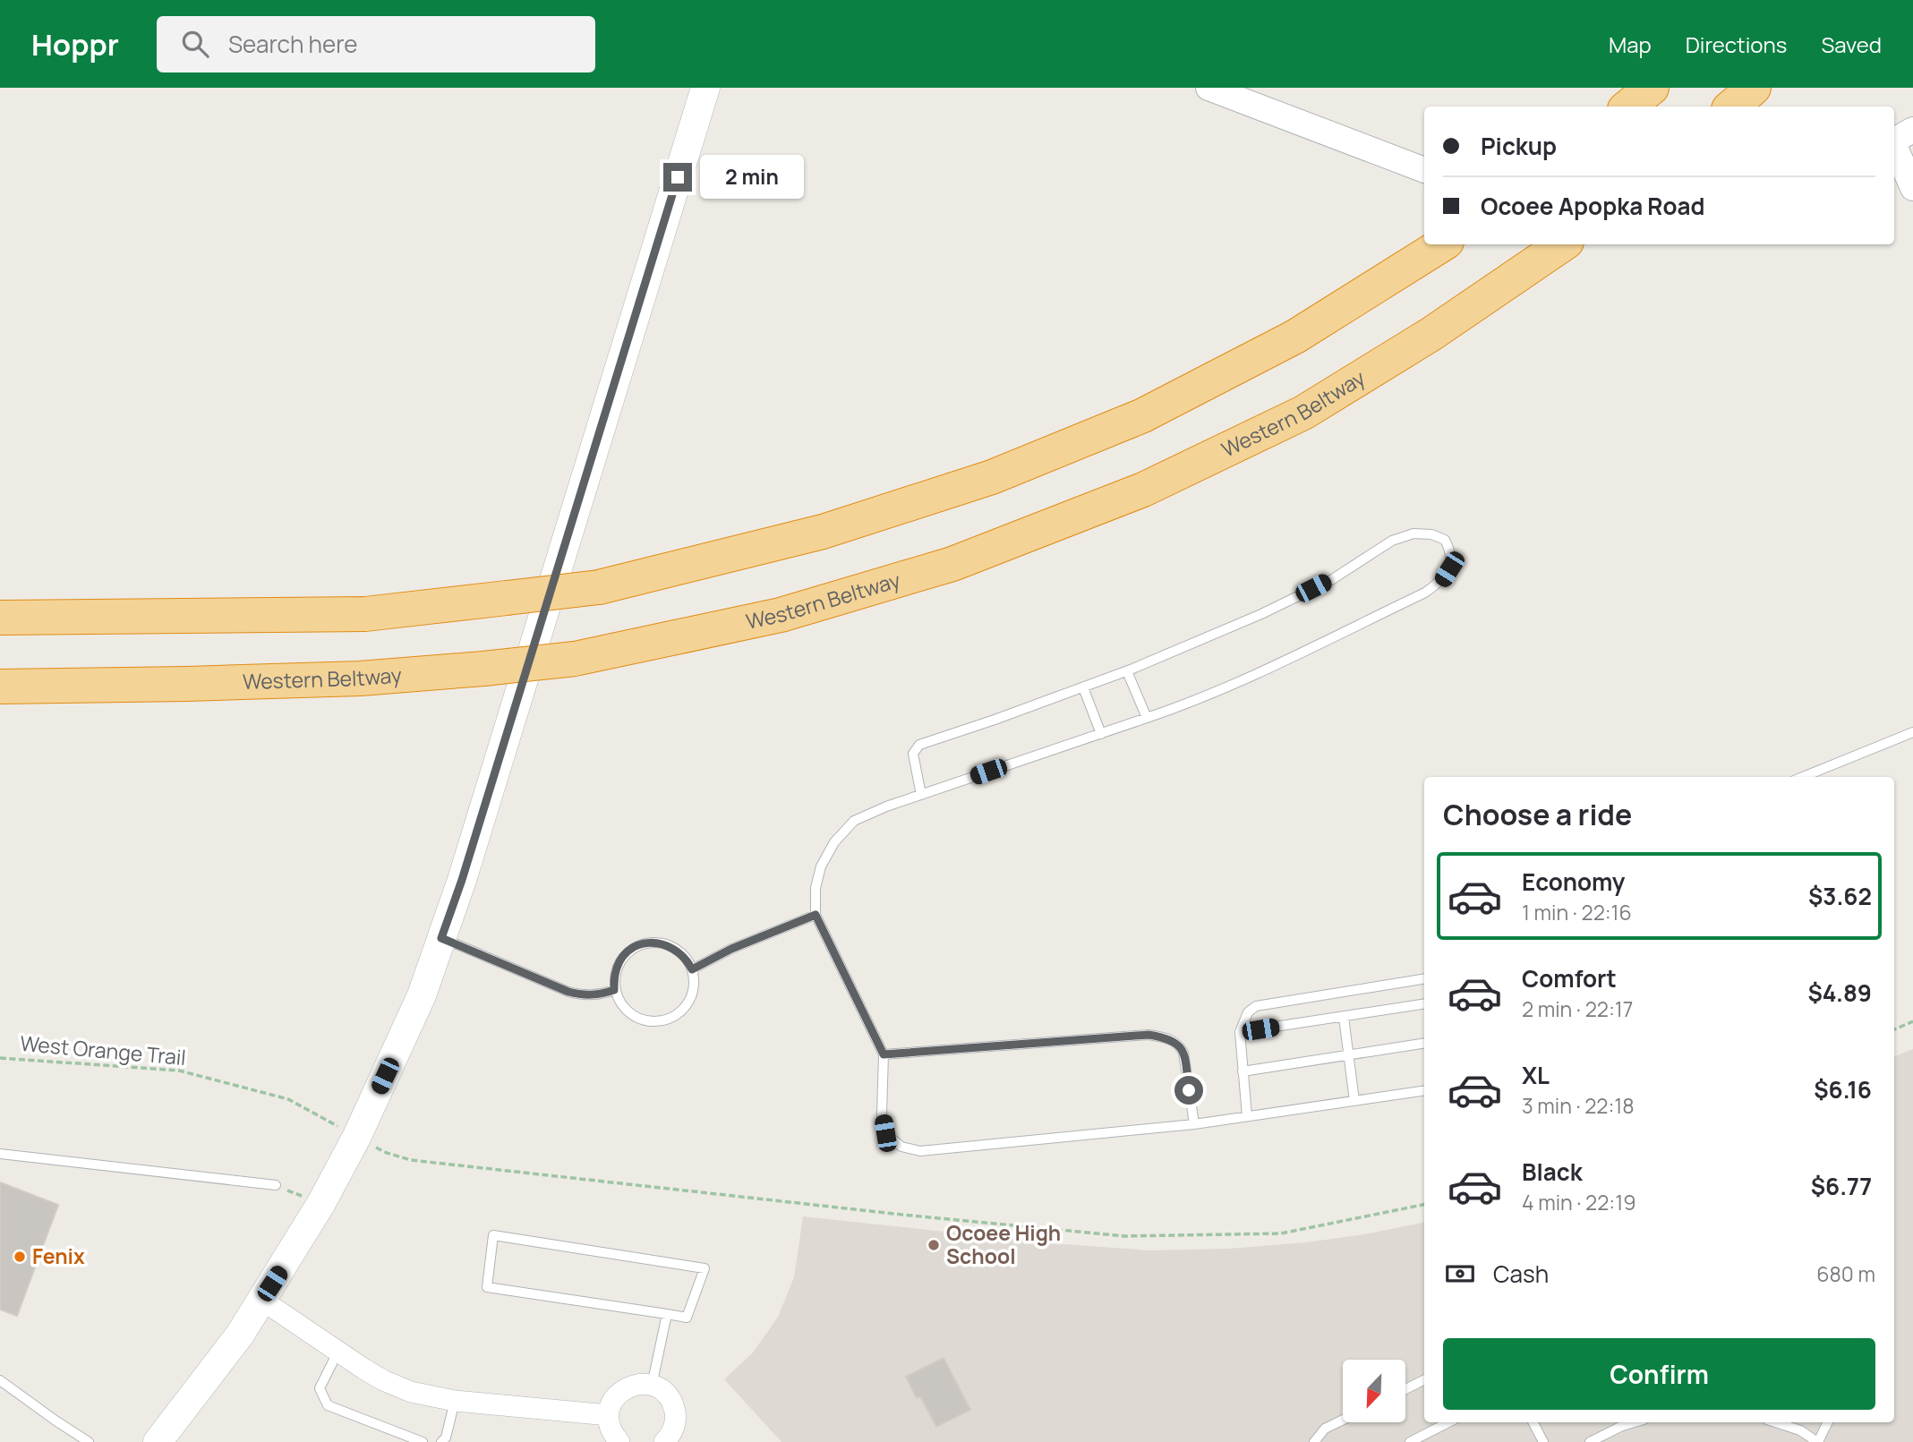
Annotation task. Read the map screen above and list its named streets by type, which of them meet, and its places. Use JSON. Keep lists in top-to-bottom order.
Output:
{
  "streets": {
    "highway": ["Western Beltway"],
    "path": ["West Orange Trail"]
  },
  "places": ["Ocoee High School", "Fenix"],
  "north": "bottom left",
  "page": {
    "header": "Hoppr",
    "search": "Search here",
    "nav": ["Map", "Directions", "Saved"],
    "banner": ["Pickup", "Ocoee Apopka Road"],
    "bubble": "2 min",
    "heading": "Choose a ride",
    "list": [
      {
        "name": "Economy",
        "note": "1 min · 22:16",
        "value": "$3.62"
      },
      {
        "name": "Comfort",
        "note": "2 min · 22:17",
        "value": "$4.89"
      },
      {
        "name": "XL",
        "note": "3 min · 22:18",
        "value": "$6.16"
      },
      {
        "name": "Black",
        "note": "4 min · 22:19",
        "value": "$6.77"
      }
    ],
    "pay": ["Cash", "680 m"],
    "buttons": "Confirm"
  }
}
